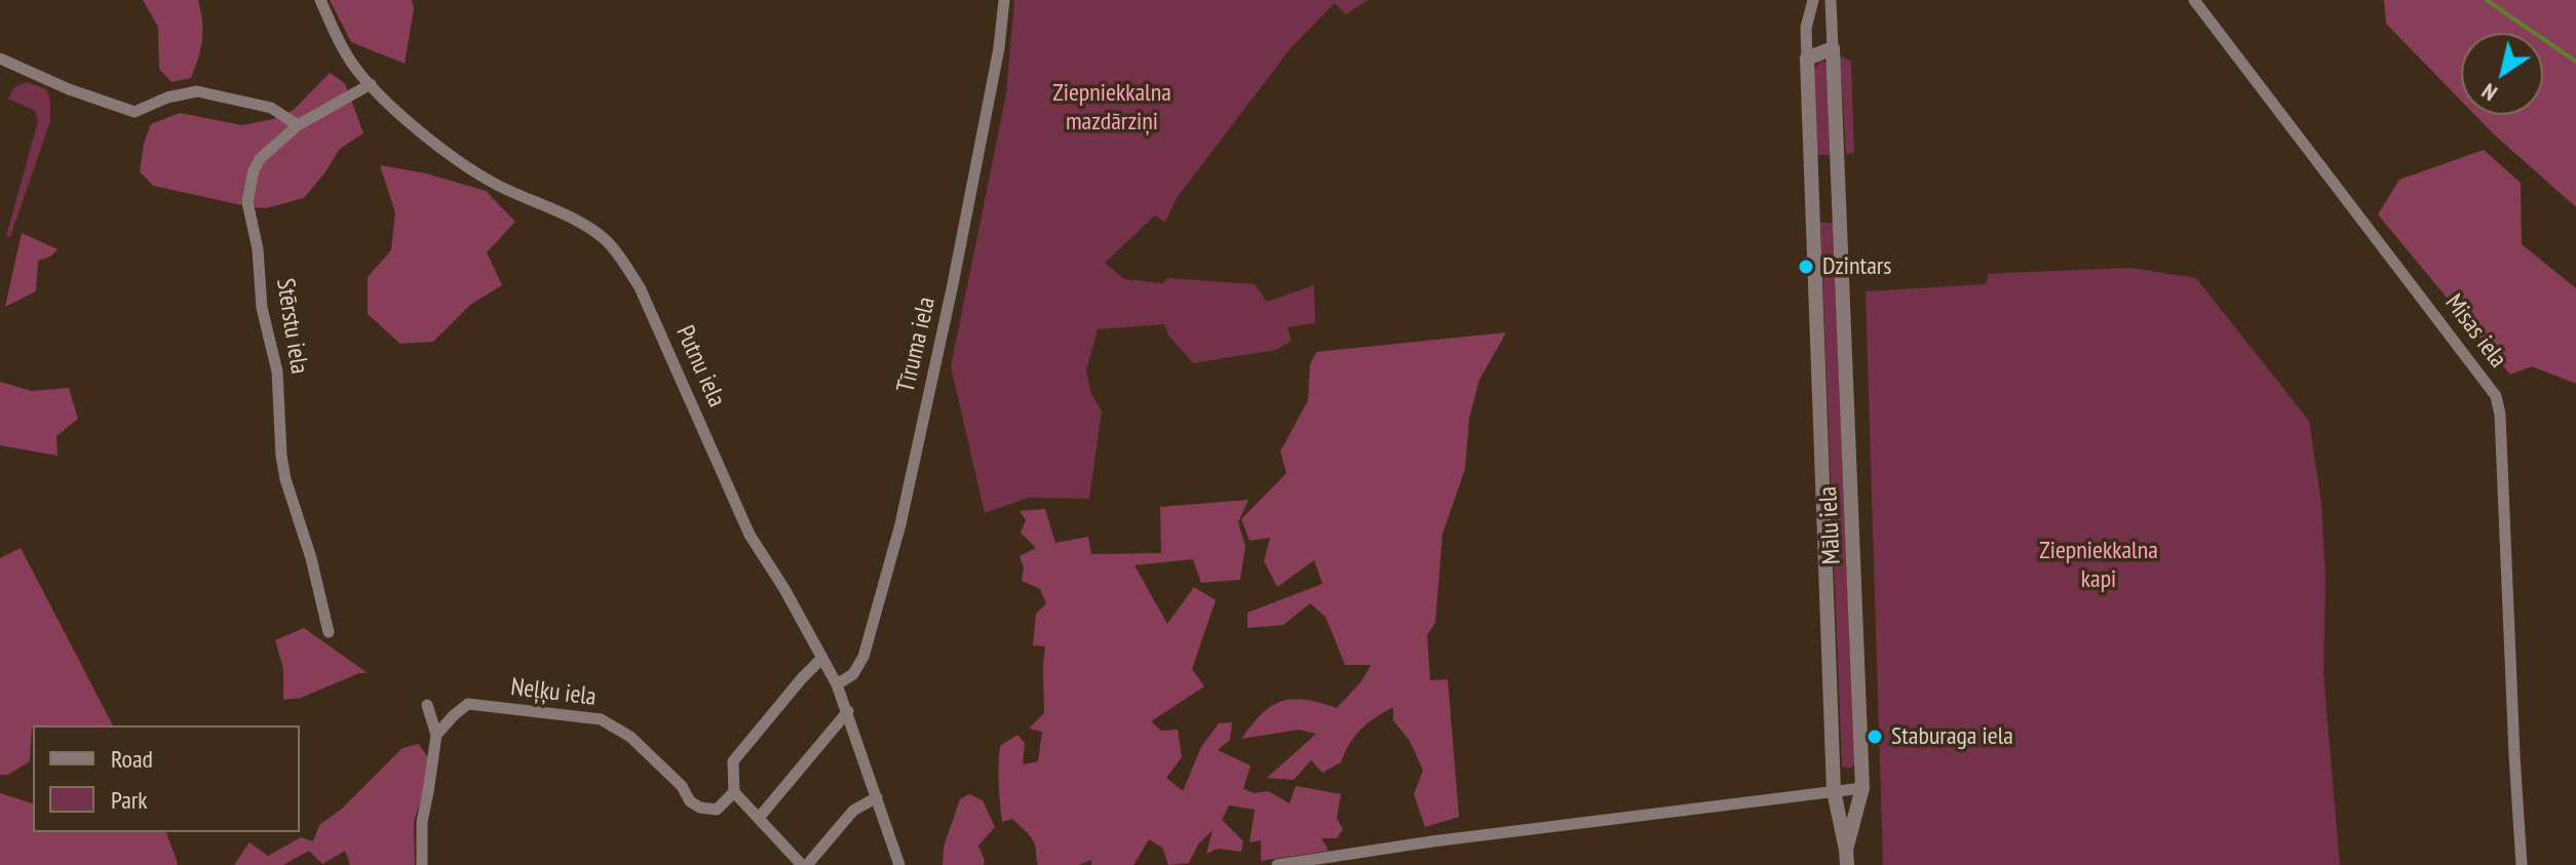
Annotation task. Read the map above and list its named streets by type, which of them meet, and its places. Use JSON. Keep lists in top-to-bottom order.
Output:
{
  "streets": {
    "street": [
      "Stērstu iela",
      "Misas iela",
      "Tīruma iela",
      "Putnu iela",
      "Mālu iela",
      "Neļķu iela"
    ]
  },
  "crossings": [
    ["Stērstu iela", "Putnu iela"],
    ["Tīruma iela", "Putnu iela"]
  ],
  "parks": ["Ziepniekkalna mazdārziņi", "Ziepniekkalna kapi"],
  "places": ["Dzintars", "Staburaga iela"],
  "legend": ["Road", "Park"],
  "north": "bottom left"
}
